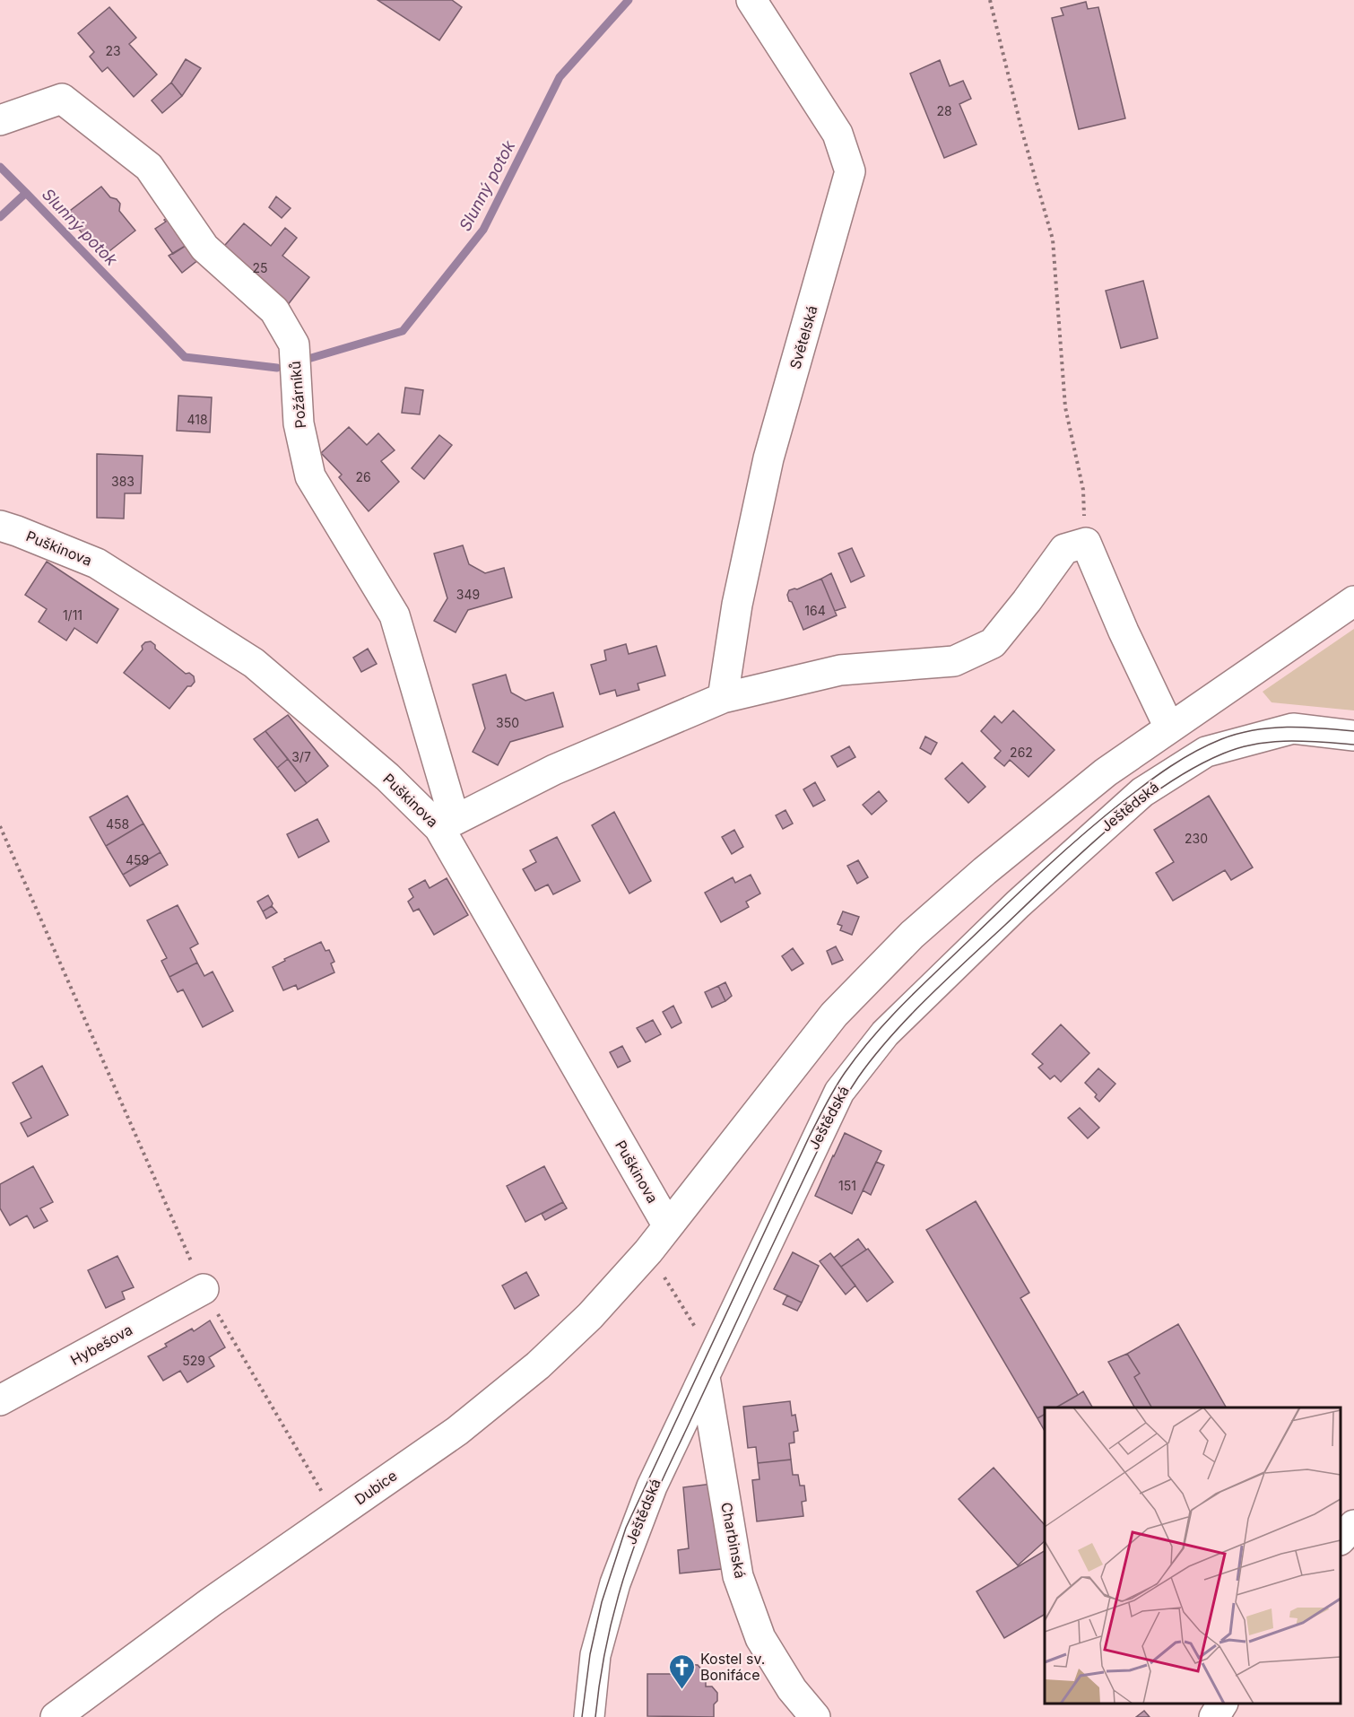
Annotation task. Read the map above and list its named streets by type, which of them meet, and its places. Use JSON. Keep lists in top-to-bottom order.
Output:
{
  "streets": {
    "street": [
      "Světelská",
      "Požárníků",
      "Puškinova",
      "Ještědská",
      "Hybešova",
      "Dubice",
      "Charbinská"
    ]
  },
  "crossings": [
    ["Požárníků", "Puškinova"],
    ["Puškinova", "Dubice"],
    ["Ještědská", "Charbinská"]
  ],
  "water": ["Slunný potok"],
  "places": {
    "church": ["Kostel sv. Bonifáce"]
  },
  "house_numbers": [
    "23",
    "28",
    "25",
    "418",
    "26",
    "383",
    "349",
    "164",
    "1/11",
    "350",
    "262",
    "3/7",
    "458",
    "230",
    "459",
    "151",
    "529"
  ]
}
